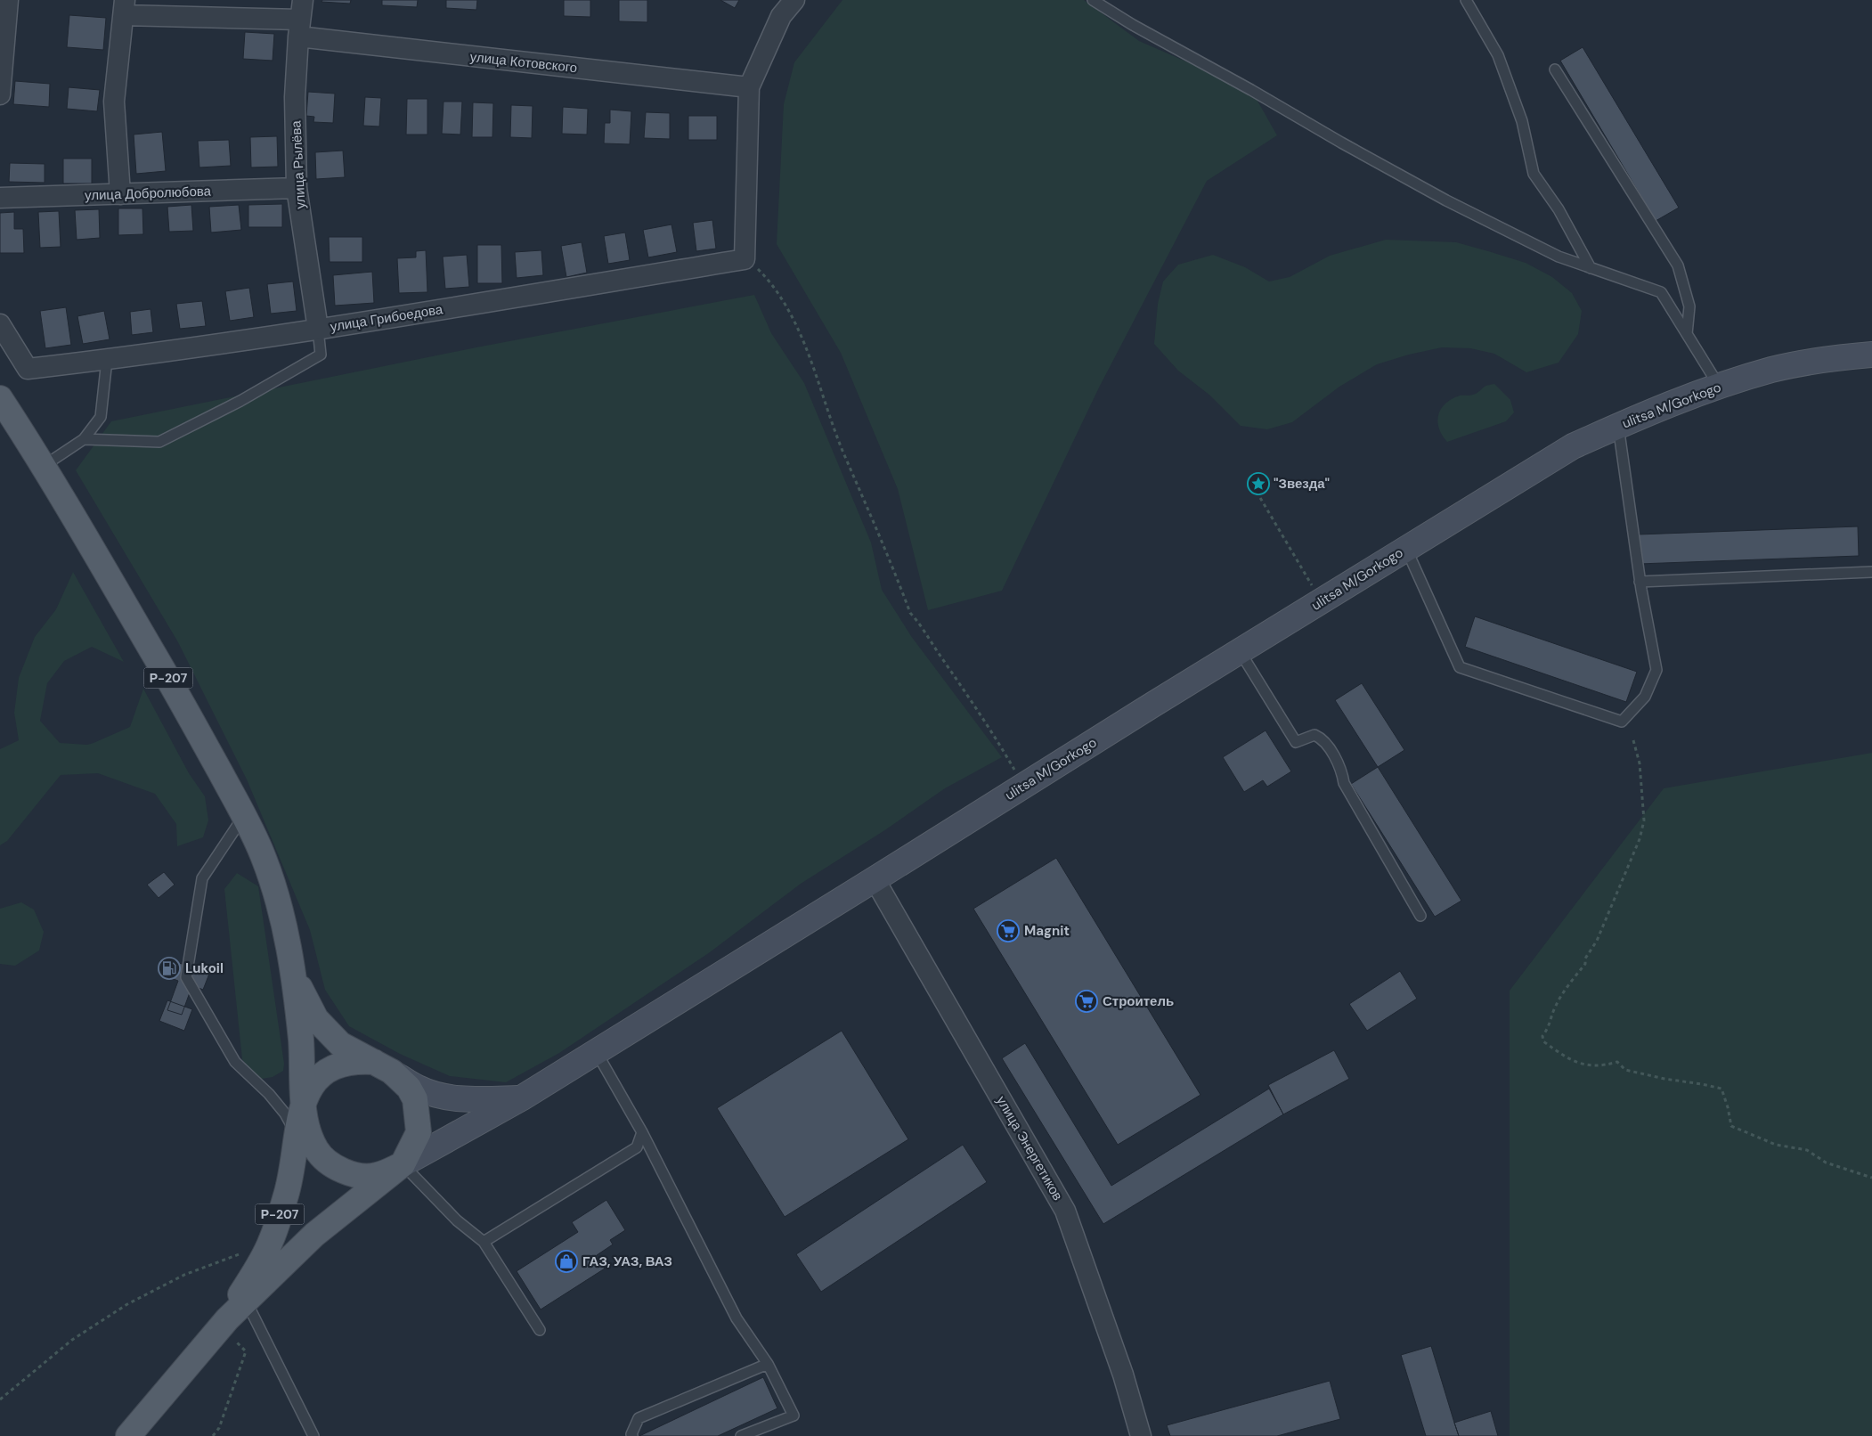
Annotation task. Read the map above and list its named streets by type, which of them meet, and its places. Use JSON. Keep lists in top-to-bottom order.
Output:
{
  "streets": {
    "main road": ["ulitsa M/Gorkogo", "Р-207"],
    "street": [
      "улица Котовского",
      "улица Рылёва",
      "улица Добролюбова",
      "улица Грибоедова",
      "улица Энергетиков"
    ]
  },
  "crossings": [
    ["улица Котовского", "улица Рылёва"],
    ["улица Рылёва", "улица Добролюбова"],
    ["улица Рылёва", "улица Грибоедова"],
    ["ulitsa M/Gorkogo", "Р-207"],
    ["ulitsa M/Gorkogo", "улица Энергетиков"]
  ],
  "places": {
    "place": ["\"Звезда\""],
    "supermarket": ["Magnit", "Строитель"],
    "fuel station": ["Lukoil"],
    "shop": ["ГАЗ, УАЗ, ВАЗ"]
  }
}
